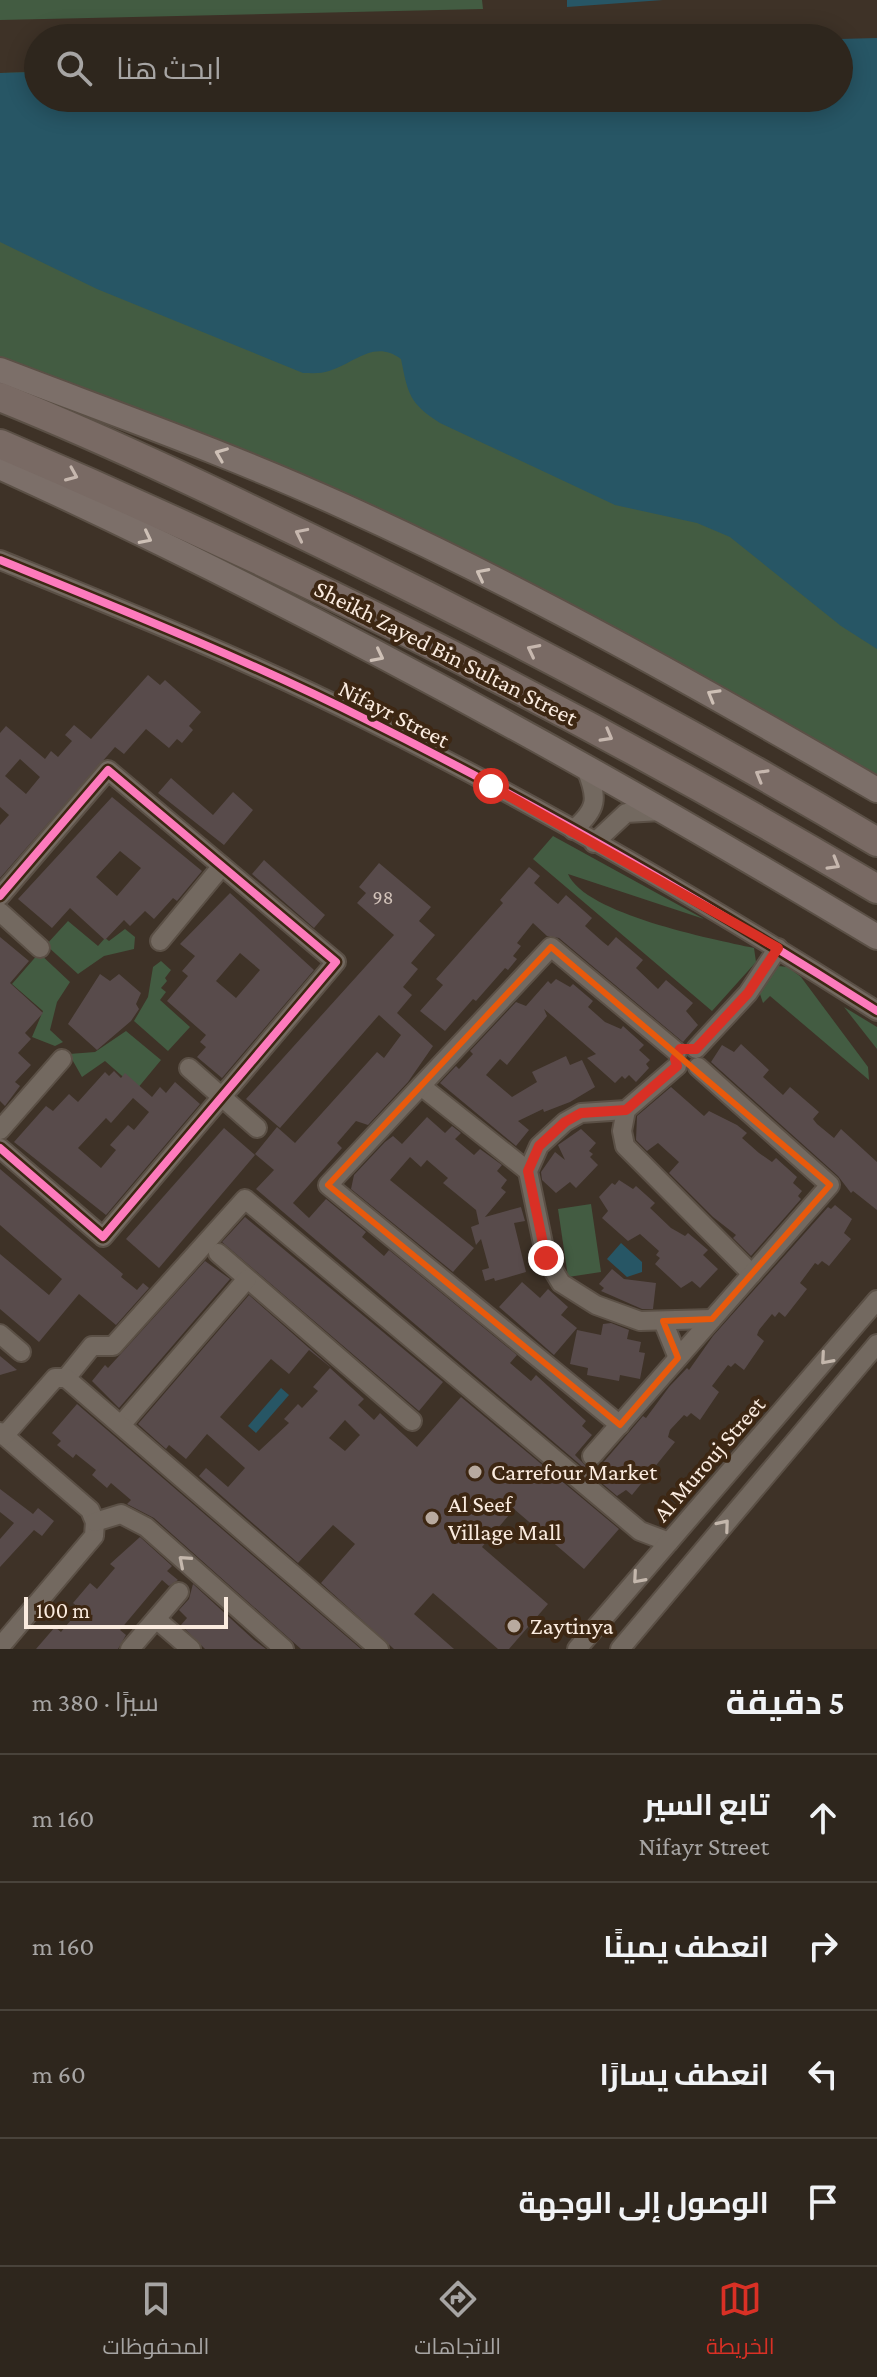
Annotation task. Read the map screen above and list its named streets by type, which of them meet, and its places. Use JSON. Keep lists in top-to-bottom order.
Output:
{
  "streets": {
    "highway": ["Sheikh Zayed Bin Sultan Street"],
    "street": ["Nifayr Street", "Al Murouj Street"]
  },
  "places": ["Carrefour Market", "Al Seef Village Mall", "Zaytinya"],
  "house_numbers": ["98"],
  "scale_bar": "100 m",
  "page": {
    "search": "ابحث هنا",
    "scale": "100 m",
    "heading": ["5 دقيقة", "سيرًا · 380 m"],
    "list": [
      ["تابع السير", "Nifayr Street", "160 m"],
      ["انعطف يمينًا", "160 m"],
      ["انعطف يسارًا", "60 m"],
      "الوصول إلى الوجهة"
    ],
    "nav": ["الخريطة", "الاتجاهات", "المحفوظات"]
  }
}
